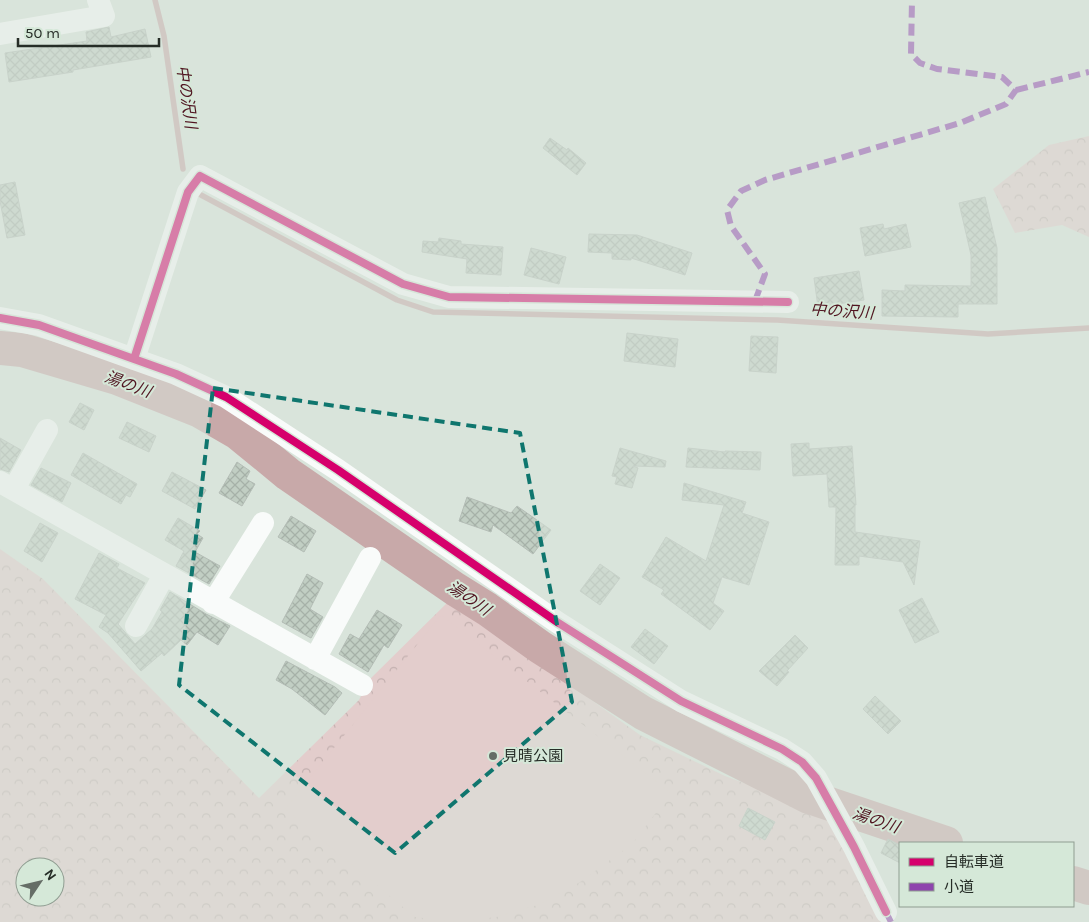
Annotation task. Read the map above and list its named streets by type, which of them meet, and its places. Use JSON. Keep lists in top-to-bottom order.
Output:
{
  "water": ["中の沢川", "湯の川"],
  "places": ["見晴公園"],
  "legend": ["自転車道", "小道"],
  "scale_bar": "50 m",
  "north": "top right"
}
